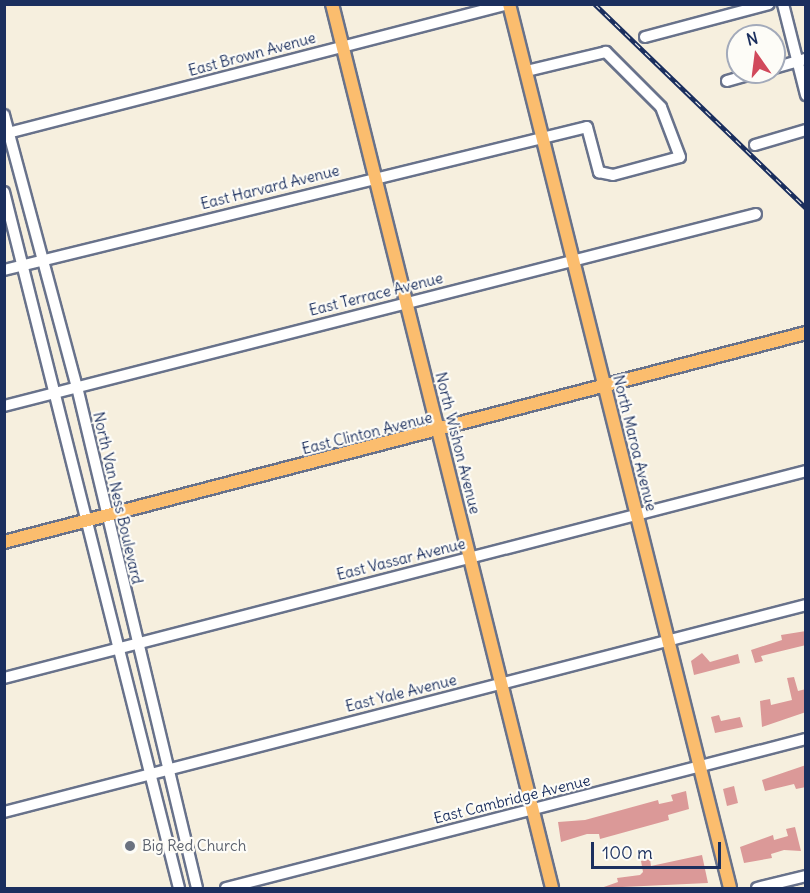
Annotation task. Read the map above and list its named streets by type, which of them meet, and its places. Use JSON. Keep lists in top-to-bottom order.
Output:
{
  "streets": {
    "main road": ["East Clinton Avenue", "North Wishon Avenue", "North Maroa Avenue"],
    "street": [
      "East Brown Avenue",
      "East Harvard Avenue",
      "East Terrace Avenue",
      "North Van Ness Boulevard",
      "East Vassar Avenue",
      "East Yale Avenue",
      "East Cambridge Avenue"
    ]
  },
  "crossings": [
    ["East Brown Avenue", "North Wishon Avenue"],
    ["East Brown Avenue", "North Maroa Avenue"],
    ["East Brown Avenue", "North Van Ness Boulevard"],
    ["East Harvard Avenue", "North Wishon Avenue"],
    ["East Harvard Avenue", "North Maroa Avenue"],
    ["East Harvard Avenue", "North Van Ness Boulevard"],
    ["East Terrace Avenue", "North Wishon Avenue"],
    ["East Terrace Avenue", "North Maroa Avenue"],
    ["East Terrace Avenue", "North Van Ness Boulevard"],
    ["East Clinton Avenue", "North Wishon Avenue"],
    ["East Clinton Avenue", "North Maroa Avenue"],
    ["East Clinton Avenue", "North Van Ness Boulevard"],
    ["North Wishon Avenue", "East Vassar Avenue"],
    ["North Wishon Avenue", "East Yale Avenue"],
    ["North Wishon Avenue", "East Cambridge Avenue"],
    ["North Maroa Avenue", "East Vassar Avenue"],
    ["North Maroa Avenue", "East Yale Avenue"],
    ["North Maroa Avenue", "East Cambridge Avenue"],
    ["North Van Ness Boulevard", "East Vassar Avenue"],
    ["North Van Ness Boulevard", "East Yale Avenue"]
  ],
  "places": ["Big Red Church"],
  "scale_bar": "100 m",
  "north": "top"
}
